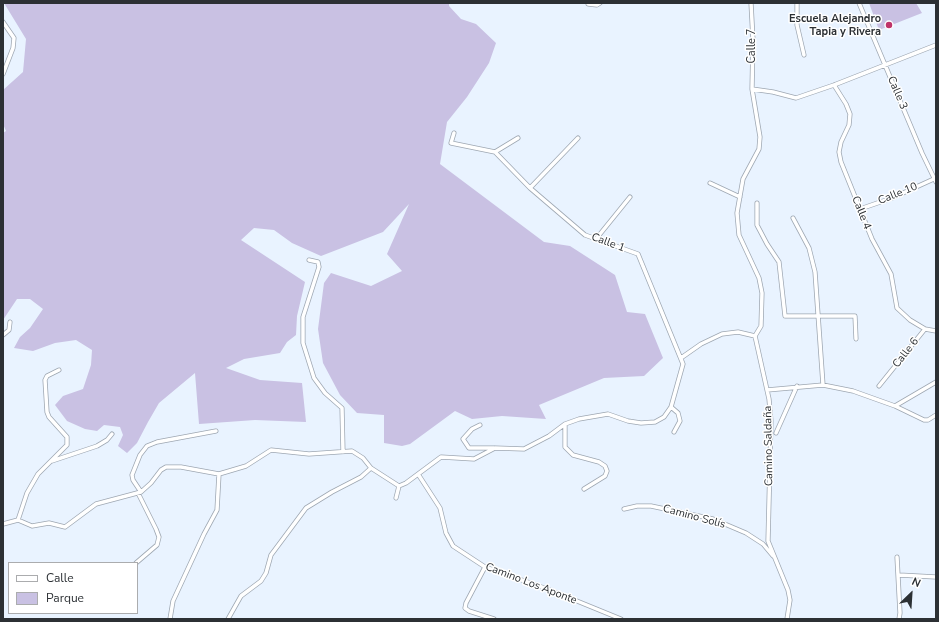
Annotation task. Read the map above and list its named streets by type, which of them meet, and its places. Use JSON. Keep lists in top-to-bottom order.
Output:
{
  "streets": {
    "street": [
      "Calle 7",
      "Calle 3",
      "Calle 10",
      "Calle 4",
      "Calle 1",
      "Calle 6",
      "Camino Saldaña",
      "Camino Solís",
      "Camino Los Aponte"
    ]
  },
  "crossings": [
    ["Calle 7", "Camino Saldaña"],
    ["Calle 3", "Calle 10"],
    ["Calle 10", "Calle 4"],
    ["Calle 4", "Calle 6"],
    ["Camino Saldaña", "Camino Solís"]
  ],
  "places": ["Escuela Alejandro Tapia y Rivera"],
  "legend": ["Calle", "Parque"],
  "north": "top right"
}
